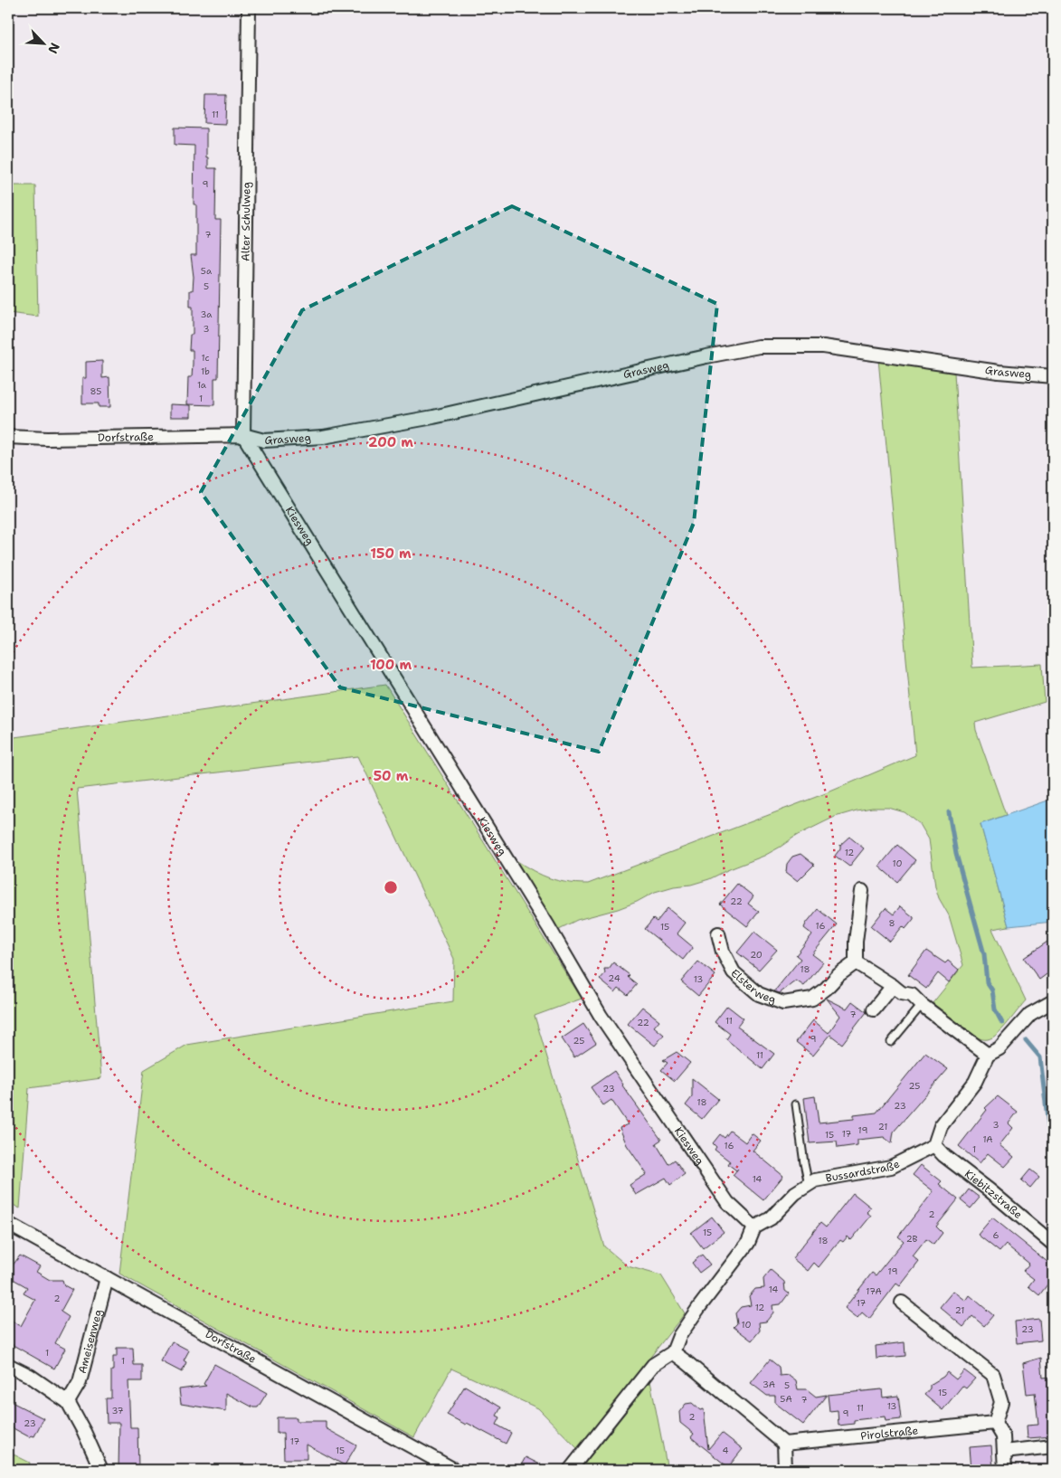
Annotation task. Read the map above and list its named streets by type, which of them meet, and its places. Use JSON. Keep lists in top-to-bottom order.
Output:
{
  "streets": {
    "street": [
      "Alter Schulweg",
      "Grasweg",
      "Dorfstraße",
      "Kiesweg",
      "Elsterweg",
      "Bussardstraße",
      "Kiebitzstraße",
      "Ameisenweg",
      "Pirolstraße"
    ]
  },
  "crossings": [
    ["Alter Schulweg", "Grasweg"],
    ["Alter Schulweg", "Dorfstraße"],
    ["Alter Schulweg", "Kiesweg"],
    ["Grasweg", "Dorfstraße"],
    ["Grasweg", "Kiesweg"],
    ["Dorfstraße", "Kiesweg"],
    ["Dorfstraße", "Ameisenweg"],
    ["Kiesweg", "Bussardstraße"],
    ["Bussardstraße", "Kiebitzstraße"]
  ],
  "house_numbers": [
    "11",
    "9",
    "7",
    "5a",
    "5",
    "3a",
    "3",
    "1c",
    "1b",
    "1a",
    "85",
    "1",
    "12",
    "10",
    "22",
    "8",
    "16",
    "15",
    "20",
    "18",
    "24",
    "13",
    "7",
    "11",
    "22",
    "9",
    "25",
    "11",
    "25",
    "23",
    "18",
    "23",
    "3",
    "21",
    "19",
    "17",
    "15",
    "1A",
    "16",
    "1",
    "14",
    "2",
    "15",
    "6",
    "2B",
    "18",
    "19",
    "14",
    "17A",
    "2",
    "17",
    "12",
    "21",
    "10",
    "23",
    "1",
    "1",
    "3A",
    "5",
    "15",
    "5A",
    "7",
    "13",
    "11",
    "37",
    "9",
    "2",
    "23",
    "17",
    "15",
    "4"
  ],
  "north": "bottom right",
  "rings": [
    "200 m",
    "150 m",
    "100 m",
    "50 m"
  ]
}
